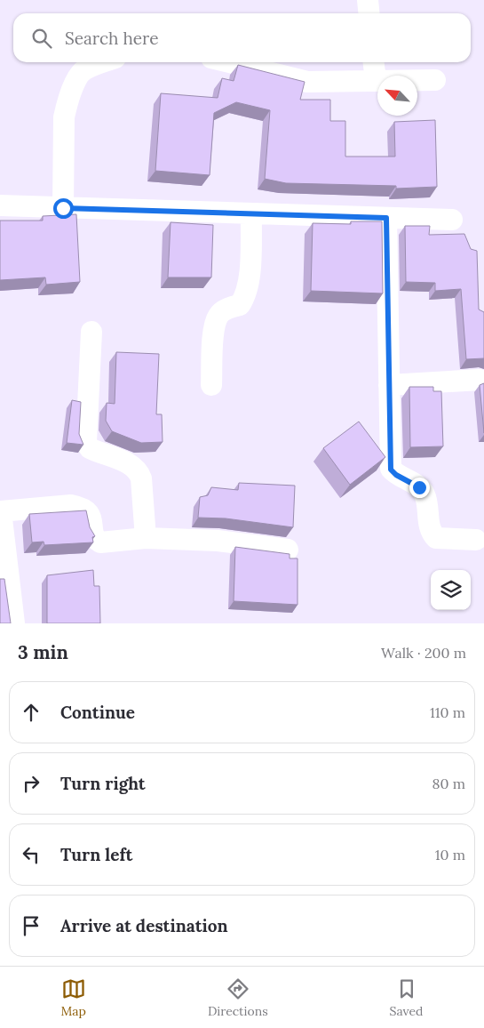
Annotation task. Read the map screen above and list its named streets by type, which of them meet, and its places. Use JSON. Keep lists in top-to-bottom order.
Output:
{
  "north": "top left",
  "page": {
    "search": "Search here",
    "heading": ["3 min", "Walk · 200 m"],
    "list": [
      ["Continue", "110 m"],
      ["Turn right", "80 m"],
      ["Turn left", "10 m"],
      "Arrive at destination"
    ],
    "nav": ["Map", "Directions", "Saved"]
  }
}
